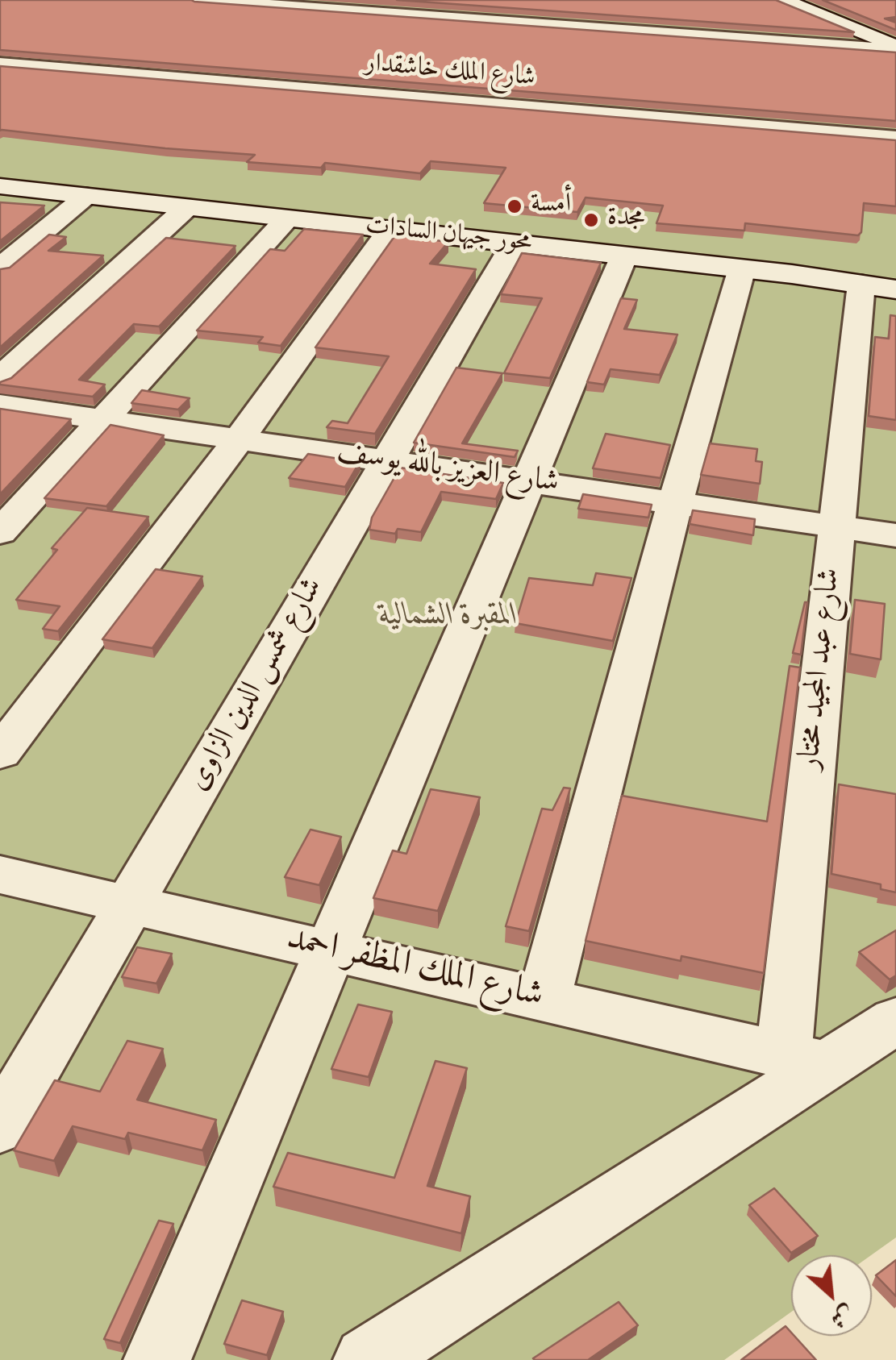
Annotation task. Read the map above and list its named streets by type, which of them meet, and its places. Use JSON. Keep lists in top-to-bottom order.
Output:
{
  "streets": {
    "main road": ["محور جيهان السادات"],
    "street": [
      "شارع الملك خاشقدار",
      "شارع العزيز بالله يوسف",
      "شارع عبد المجيد مختار",
      "شارع شمس الدين الزاوى",
      "شارع الملك المظفر احمد"
    ]
  },
  "crossings": [
    ["محور جيهان السادات", "شارع عبد المجيد مختار"],
    ["محور جيهان السادات", "شارع شمس الدين الزاوى"],
    ["شارع العزيز بالله يوسف", "شارع عبد المجيد مختار"],
    ["شارع العزيز بالله يوسف", "شارع شمس الدين الزاوى"],
    ["شارع عبد المجيد مختار", "شارع الملك المظفر احمد"],
    ["شارع شمس الدين الزاوى", "شارع الملك المظفر احمد"]
  ],
  "parks": ["المقبرة الشمالية"],
  "places": ["أمسة", "مجدة"],
  "north": "bottom right"
}
